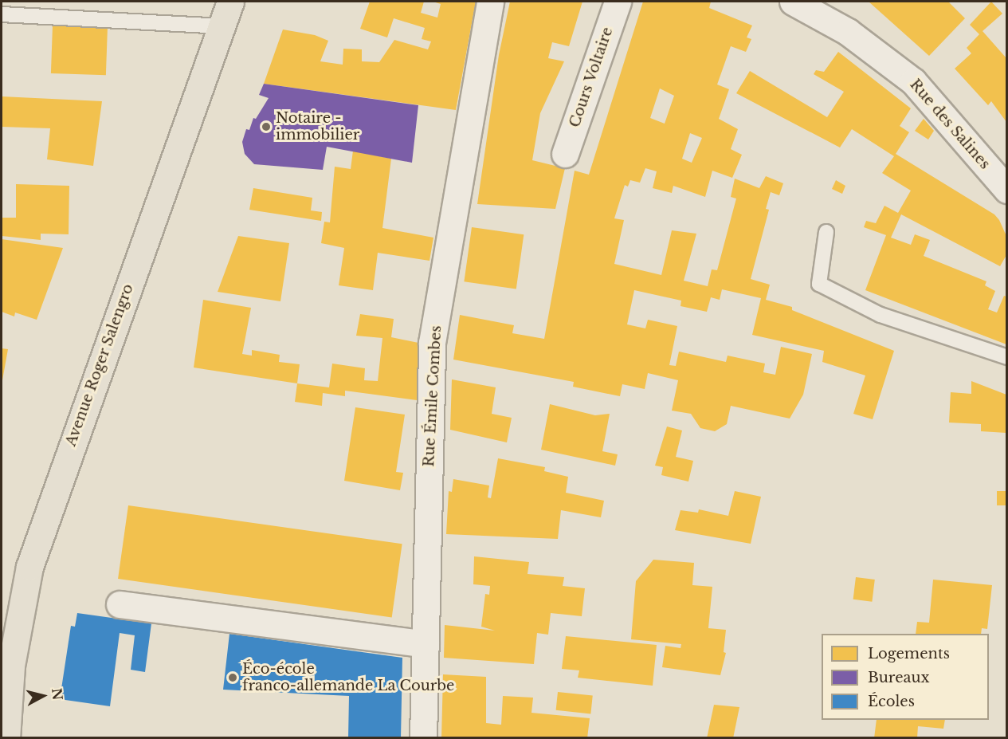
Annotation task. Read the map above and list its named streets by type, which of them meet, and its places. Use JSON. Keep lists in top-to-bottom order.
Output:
{
  "streets": {
    "main road": ["Avenue Roger Salengro"],
    "street": ["Cours Voltaire", "Rue des Salines", "Rue Émile Combes"]
  },
  "places": ["Notaire - immobilier", "Éco-école franco-allemande La Courbe"],
  "legend": ["Logements", "Bureaux", "Écoles"],
  "north": "right"
}
